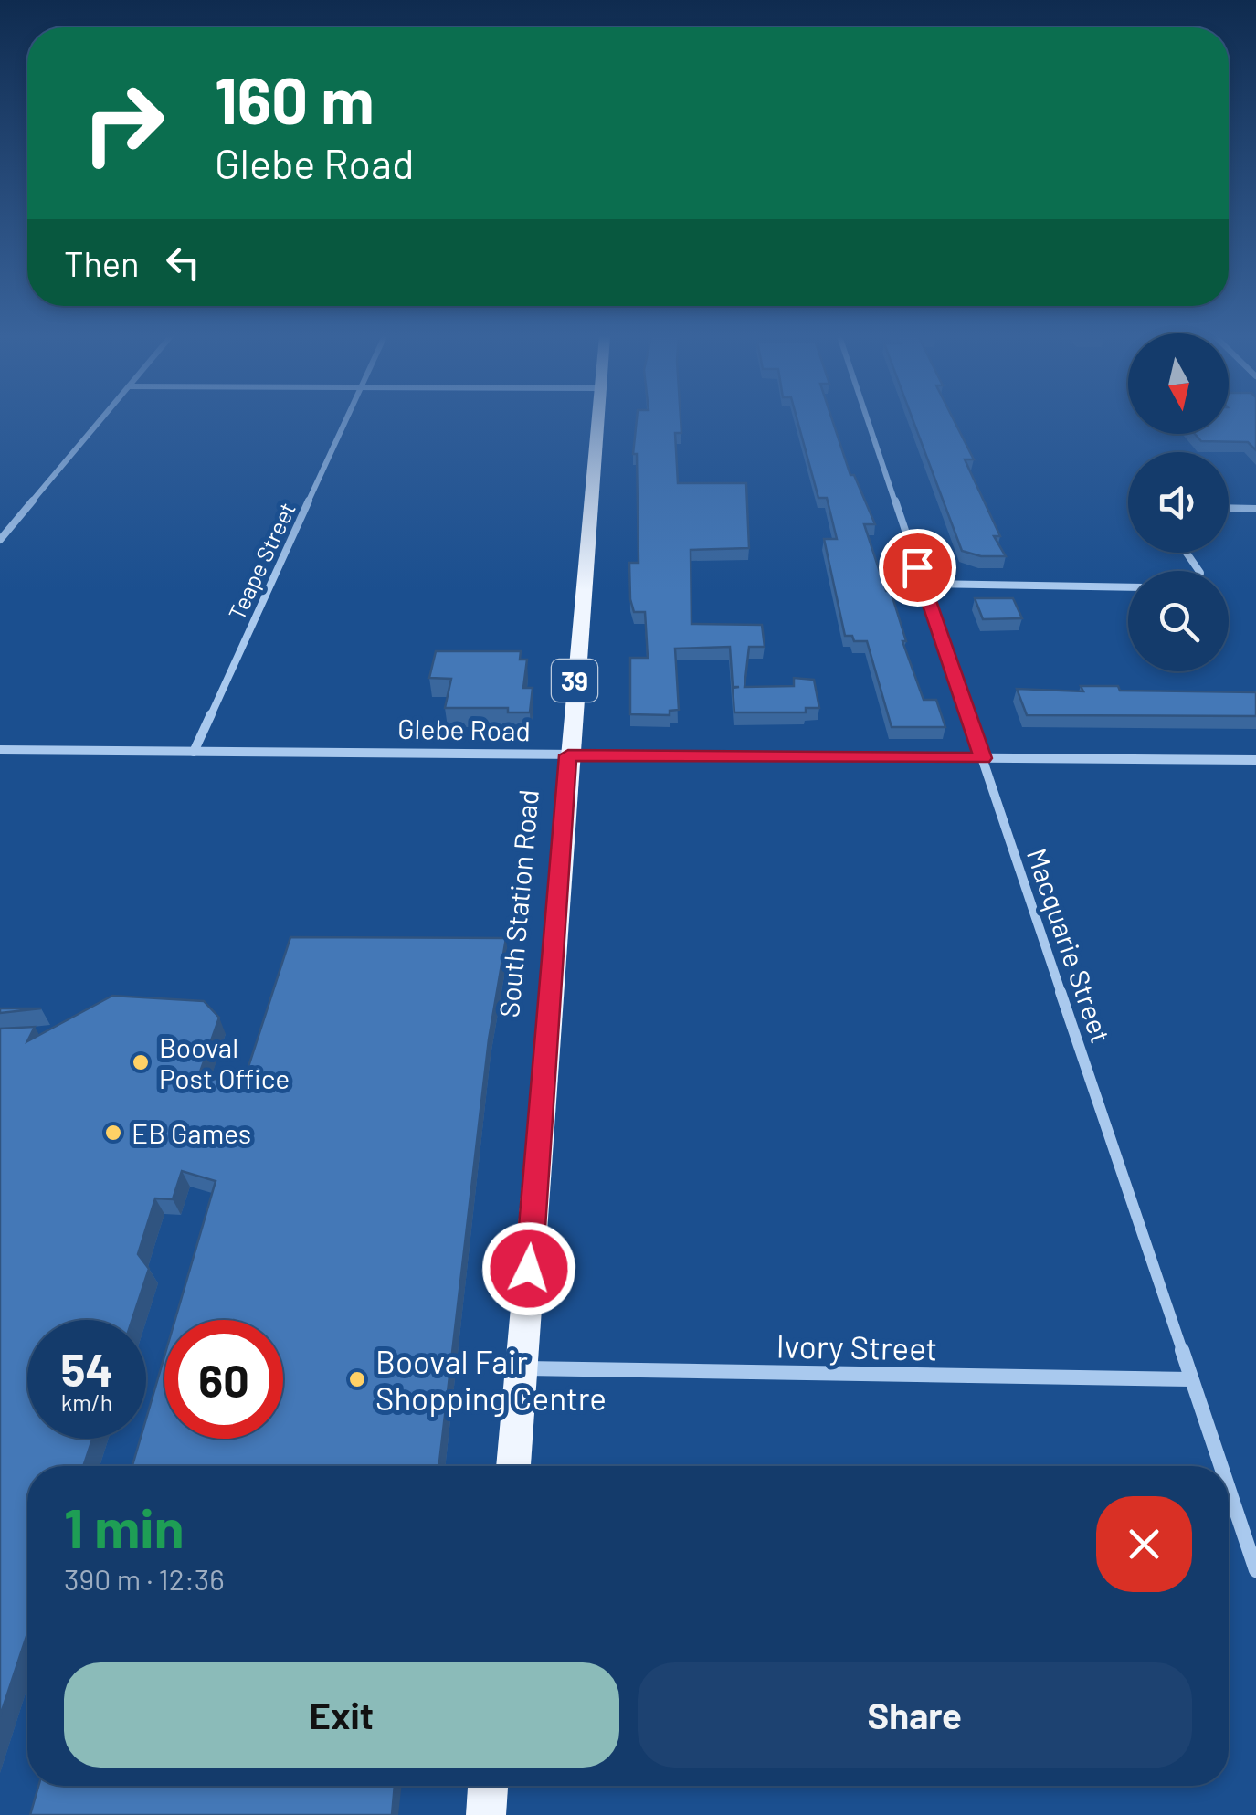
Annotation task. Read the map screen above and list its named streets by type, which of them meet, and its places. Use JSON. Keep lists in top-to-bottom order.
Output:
{
  "streets": {
    "main road": ["39", "South Station Road"],
    "street": [
      "Teape Street",
      "Glebe Road",
      "Macquarie Street",
      "Ivory Street"
    ]
  },
  "crossings": [
    ["Teape Street", "Glebe Road"],
    ["Glebe Road", "South Station Road"],
    ["Glebe Road", "Macquarie Street"],
    ["South Station Road", "Ivory Street"],
    ["Macquarie Street", "Ivory Street"]
  ],
  "places": ["Booval Post Office", "EB Games", "Booval Fair Shopping Centre"],
  "north": "bottom",
  "page": {
    "turn": ["160 m", "Glebe Road"],
    "then": "Then",
    "speed": "54 km/h",
    "limit": "60",
    "heading": ["1 min", "390 m · 12:36"],
    "buttons": ["Exit", "Share"]
  }
}
